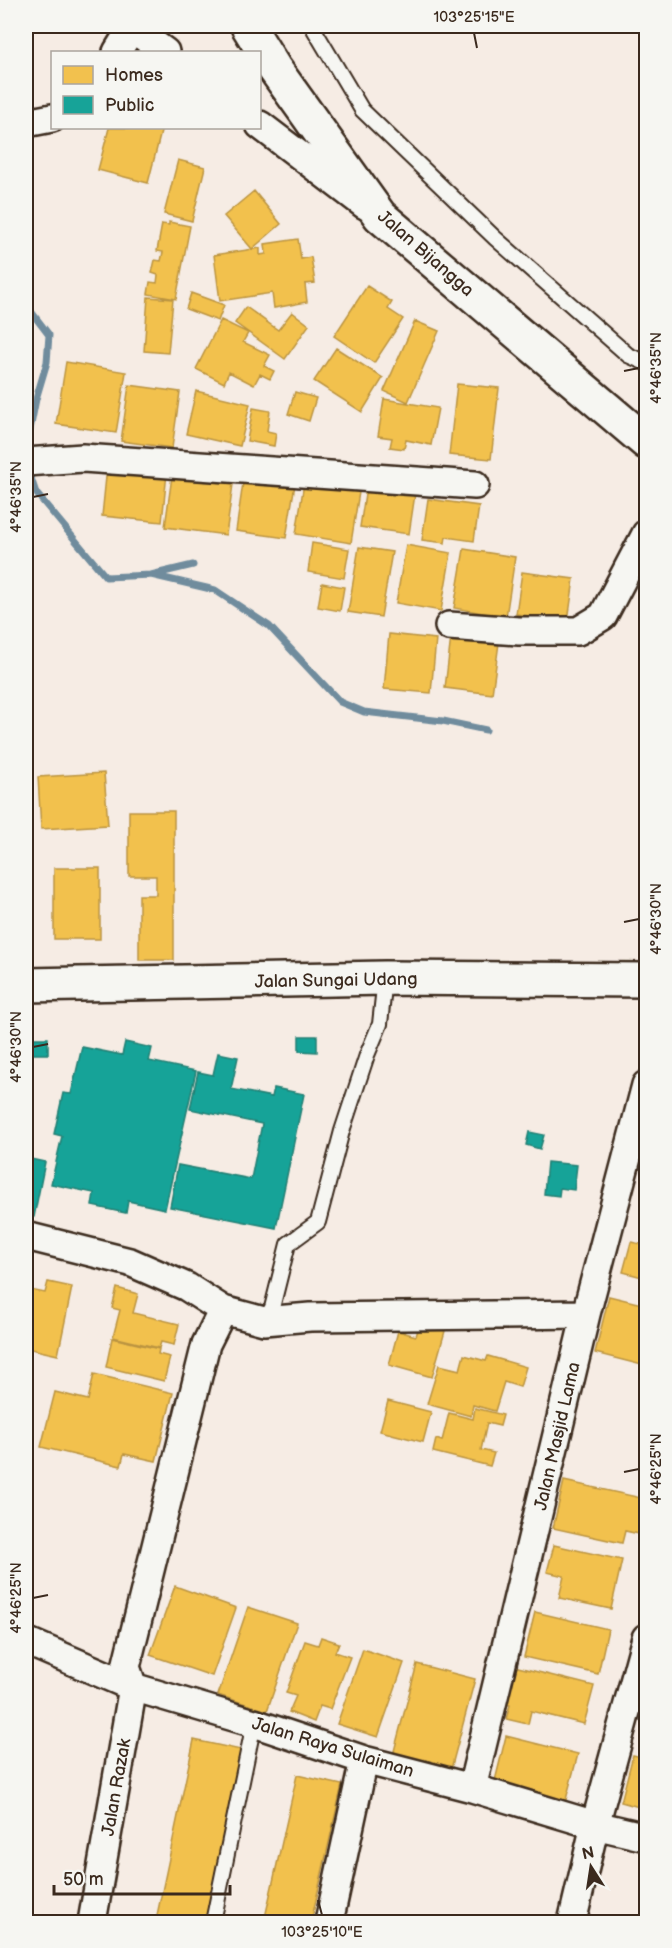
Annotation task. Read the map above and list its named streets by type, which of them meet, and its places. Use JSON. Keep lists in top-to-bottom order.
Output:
{
  "streets": {
    "street": [
      "Jalan Bijangga",
      "Jalan Sungai Udang",
      "Jalan Masjid Lama",
      "Jalan Raya Sulaiman",
      "Jalan Razak"
    ]
  },
  "crossings": [
    ["Jalan Masjid Lama", "Jalan Raya Sulaiman"],
    ["Jalan Raya Sulaiman", "Jalan Razak"]
  ],
  "legend": ["Homes", "Public"],
  "scale_bar": "50 m",
  "north": "top",
  "coordinates": [
    "103°25'15\"E",
    "4°46'35\"N",
    "4°46'30\"N",
    "4°46'25\"N",
    "103°25'10\"E"
  ]
}
